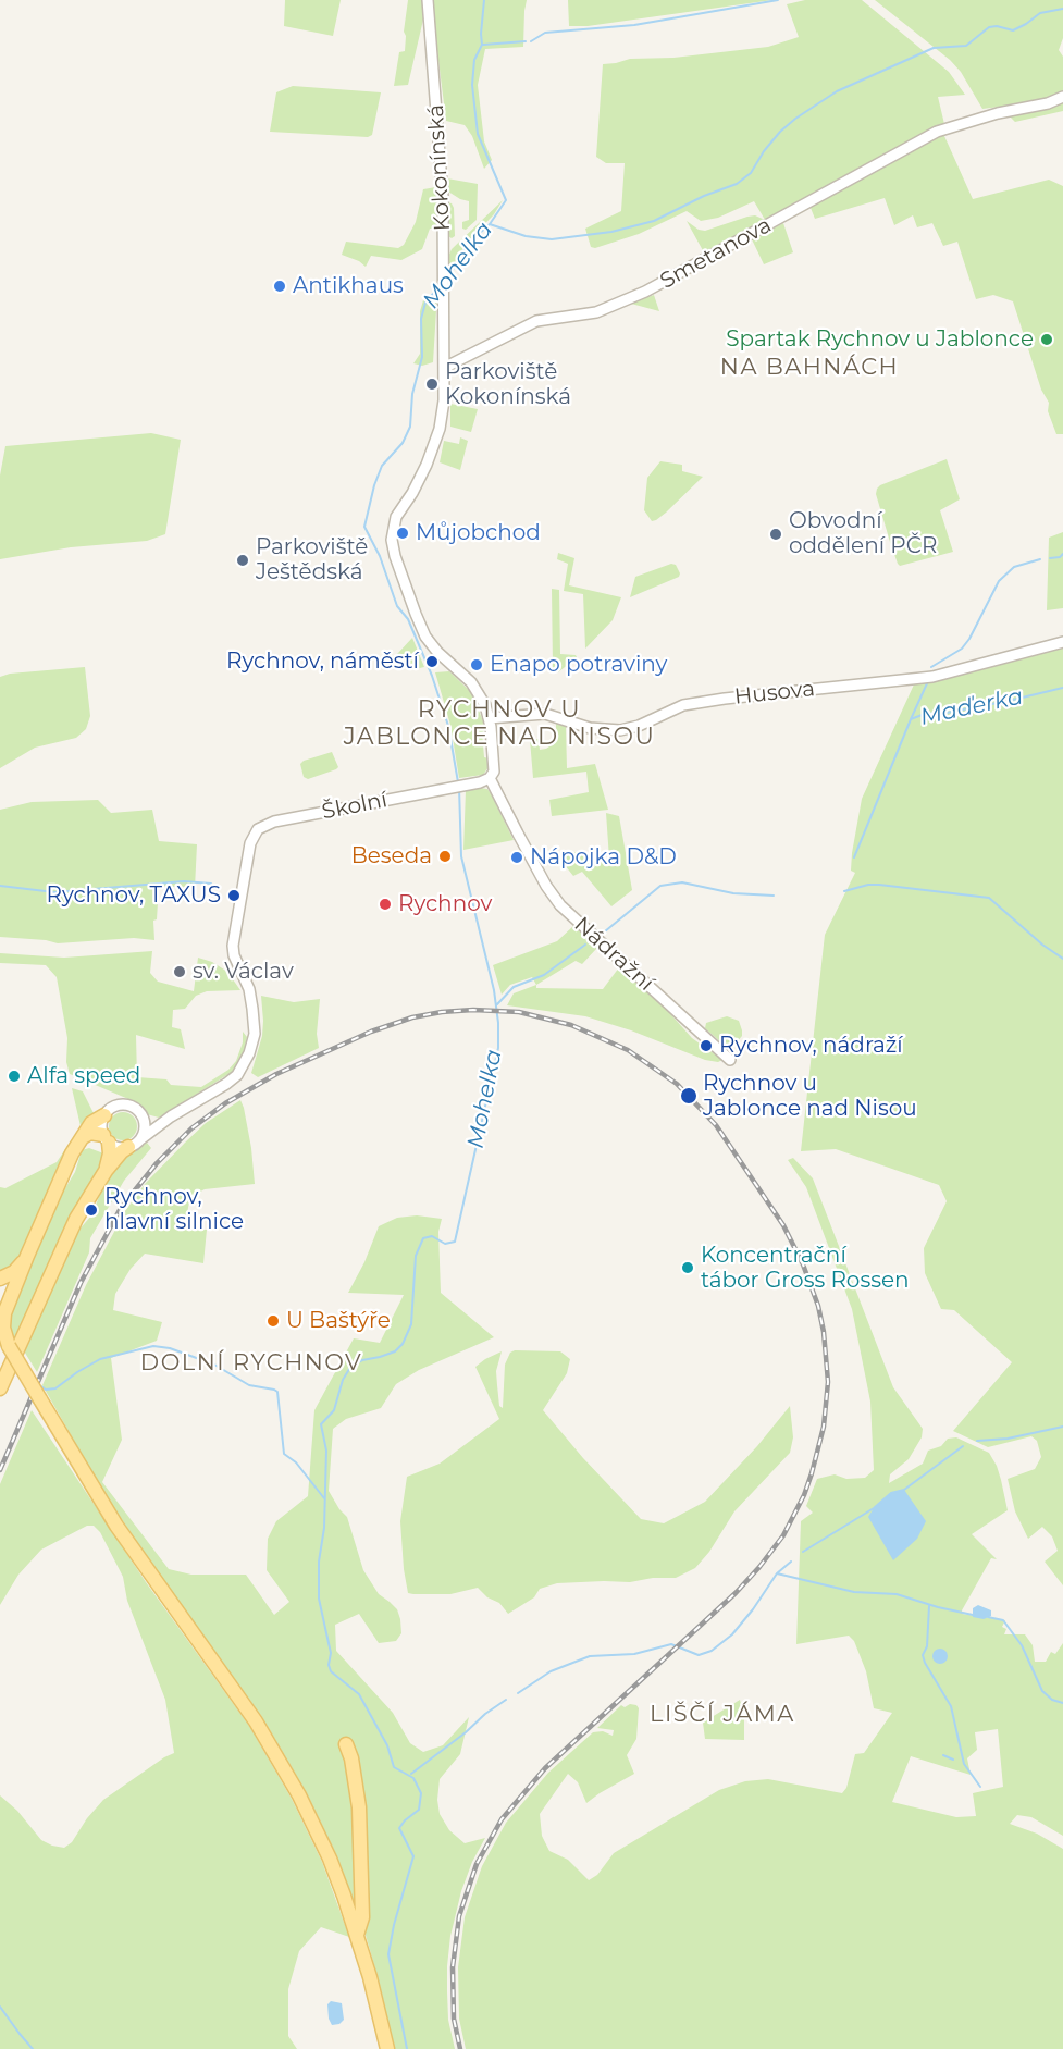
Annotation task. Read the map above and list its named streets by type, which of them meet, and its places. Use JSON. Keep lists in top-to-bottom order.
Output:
{
  "streets": {
    "street": [
      "Kokonínská",
      "Smetanova",
      "Husova",
      "Školní",
      "Nádražní"
    ]
  },
  "crossings": [
    ["Kokonínská", "Smetanova"],
    ["Kokonínská", "Husova"],
    ["Kokonínská", "Školní"],
    ["Kokonínská", "Nádražní"],
    ["Školní", "Nádražní"]
  ],
  "districts": [
    "NA BAHNÁCH",
    "RYCHNOV U JABLONCE NAD NISOU",
    "DOLNÍ RYCHNOV",
    "LIŠČÍ JÁMA"
  ],
  "water": ["Mohelka", "Maďerka"],
  "places": [
    "Antikhaus",
    "Spartak Rychnov u Jablonce",
    "Parkoviště Kokonínská",
    "Můjobchod",
    "Obvodní oddělení PČR",
    "Parkoviště Ještědská",
    "Rychnov, náměstí",
    "Enapo potraviny",
    "Beseda",
    "Nápojka D&D",
    "Rychnov, TAXUS",
    "Rychnov",
    "sv. Václav",
    "Rychnov, nádraží",
    "Alfa speed",
    "Rychnov u Jablonce nad Nisou",
    "Rychnov, hlavní silnice",
    "Koncentrační tábor Gross Rossen",
    "U Baštýře"
  ]
}
